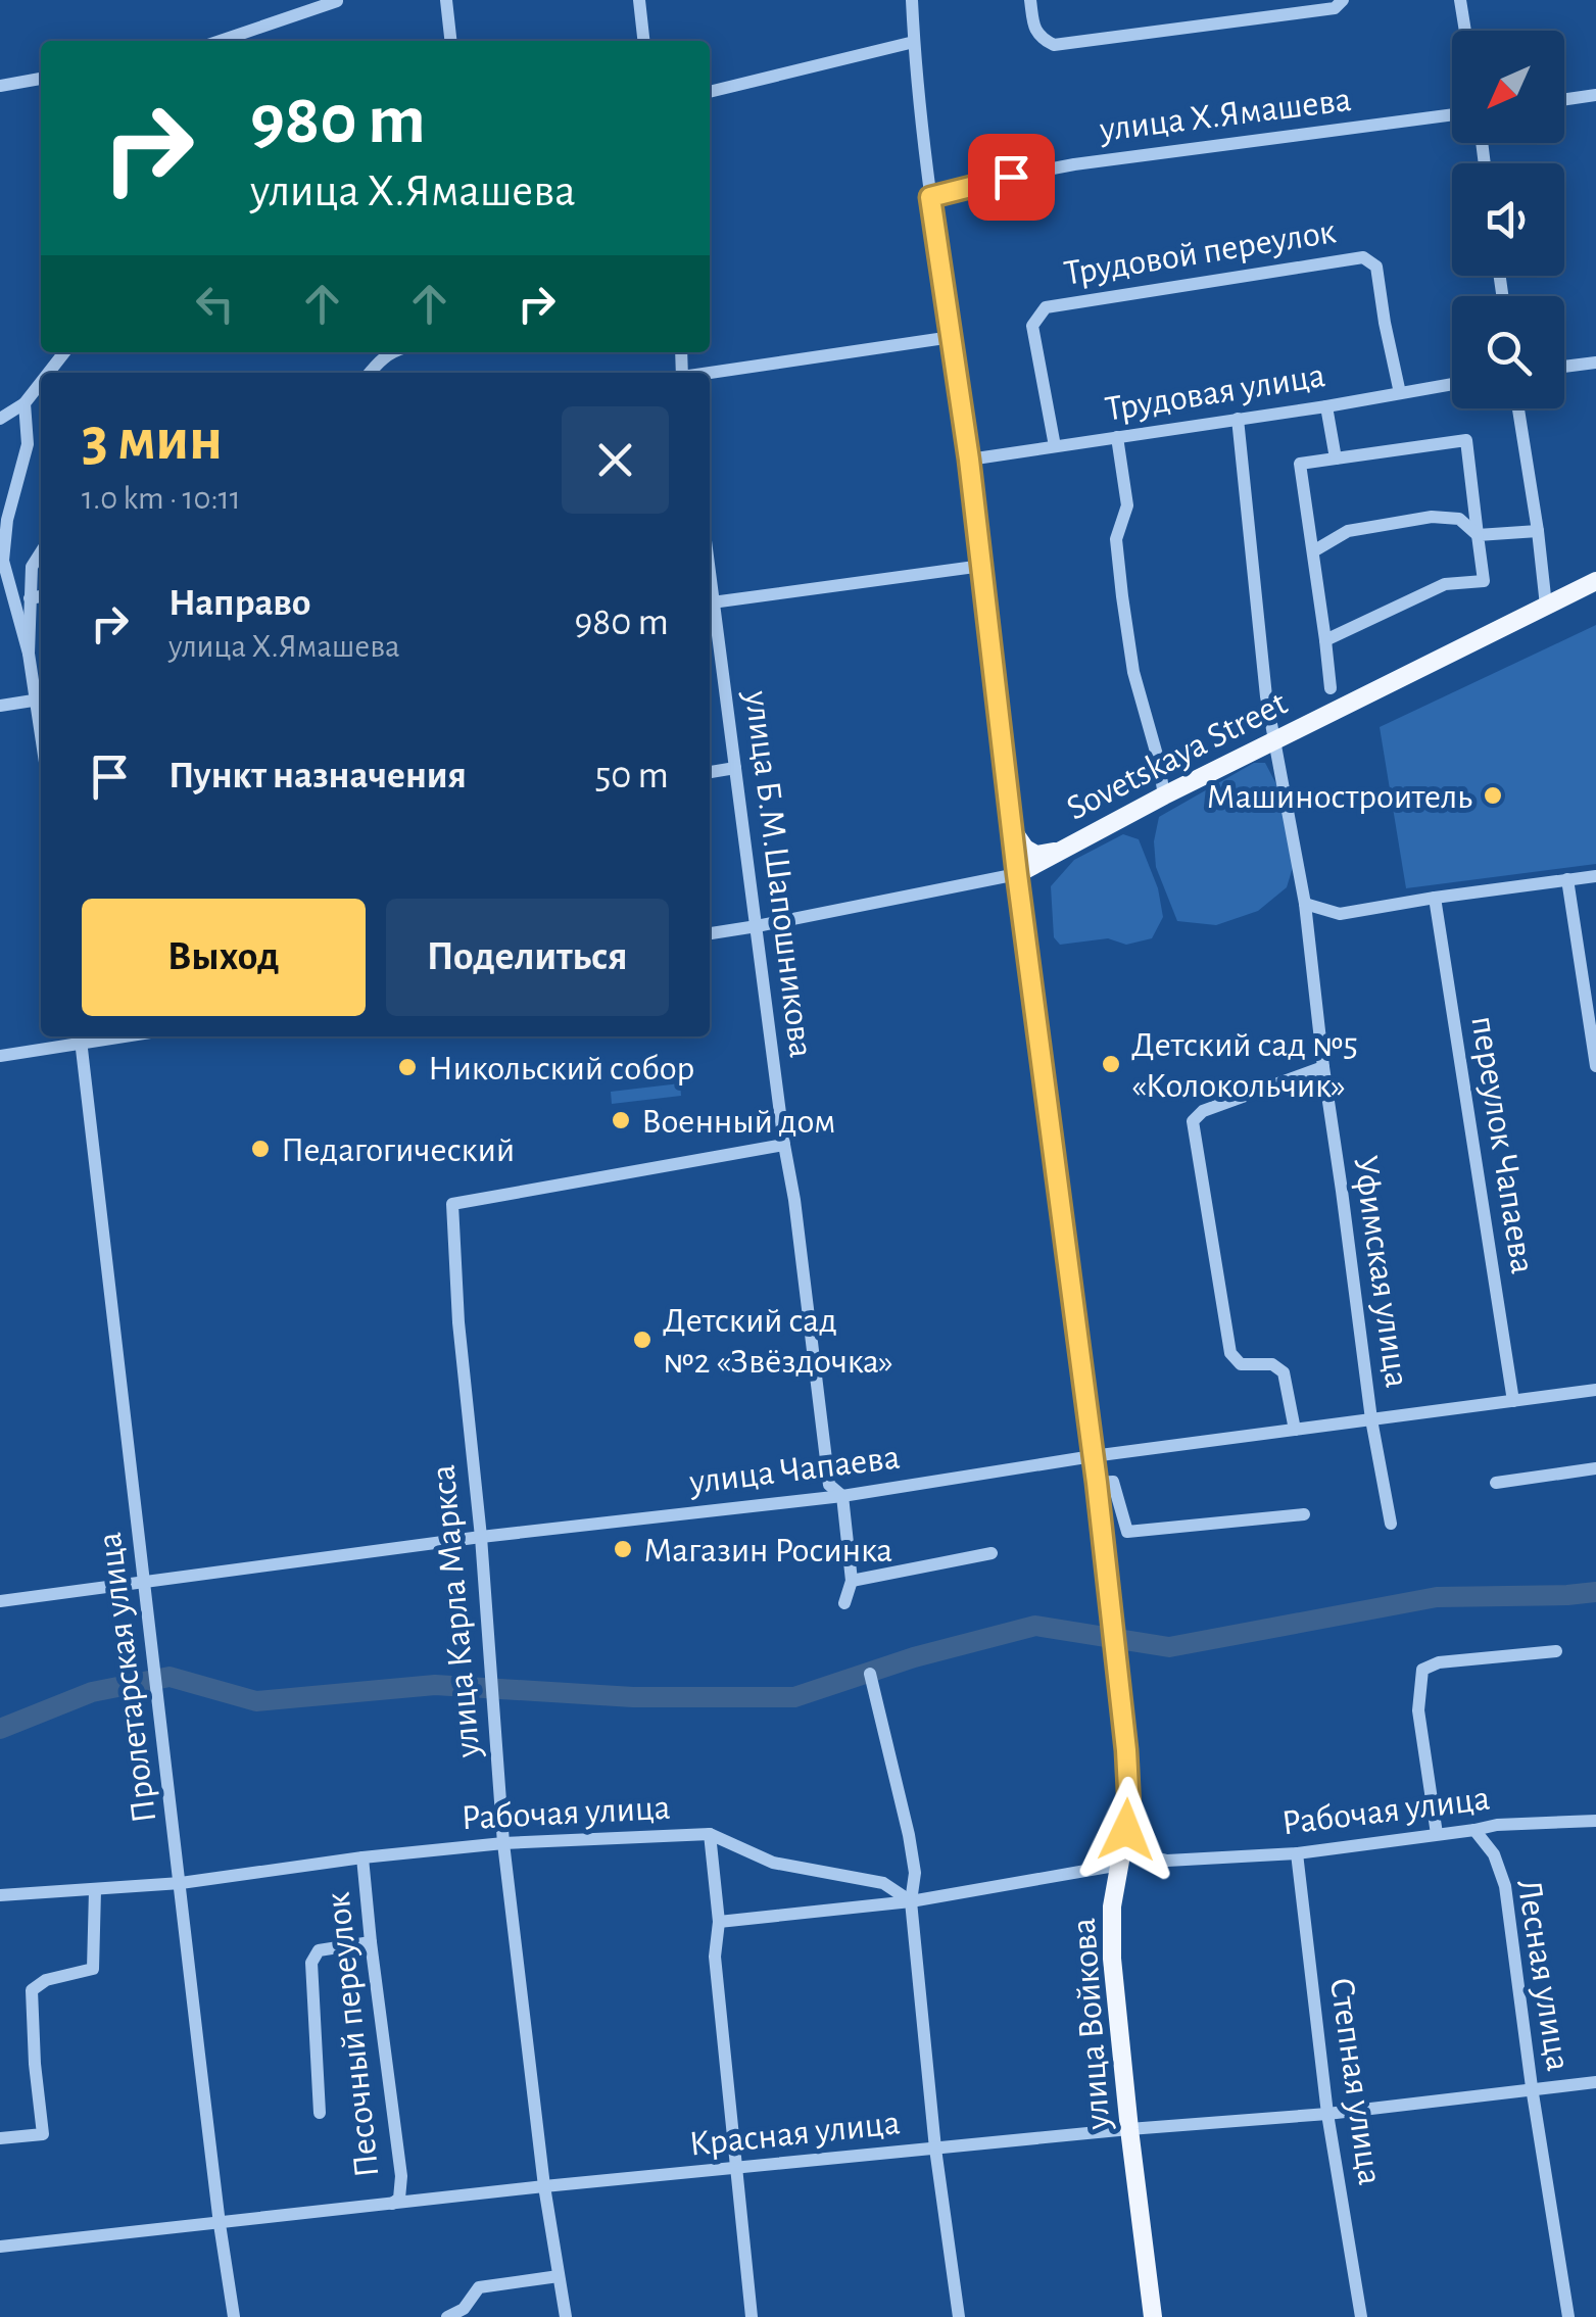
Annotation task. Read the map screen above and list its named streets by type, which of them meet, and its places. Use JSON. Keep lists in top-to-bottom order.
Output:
{
  "streets": {
    "main road": ["Sovetskaya Street", "улица Войкова"],
    "street": [
      "улица Х.Ямашева",
      "Трудовой переулок",
      "Трудовая улица",
      "улица Б.М.Шапошникова",
      "переулок Чапаева",
      "Уфимская улица",
      "улица Чапаева",
      "улица Карла Маркса",
      "Пролетарская улица",
      "Рабочая улица",
      "Лесная улица",
      "Песочный переулок",
      "Степная улица",
      "Красная улица"
    ]
  },
  "crossings": [
    ["улица Х.Ямашева", "улица Войкова"],
    ["Трудовой переулок", "Трудовая улица"],
    ["Трудовая улица", "Уфимская улица"],
    ["Трудовая улица", "улица Войкова"],
    ["Sovetskaya Street", "улица Б.М.Шапошникова"],
    ["Sovetskaya Street", "Уфимская улица"],
    ["Sovetskaya Street", "улица Войкова"],
    ["улица Б.М.Шапошникова", "улица Чапаева"],
    ["улица Б.М.Шапошникова", "улица Карла Маркса"],
    ["переулок Чапаева", "улица Чапаева"],
    ["Уфимская улица", "улица Чапаева"],
    ["улица Чапаева", "улица Карла Маркса"],
    ["улица Чапаева", "Пролетарская улица"],
    ["улица Чапаева", "улица Войкова"],
    ["улица Карла Маркса", "Рабочая улица"],
    ["улица Карла Маркса", "Красная улица"],
    ["Пролетарская улица", "Рабочая улица"],
    ["Пролетарская улица", "Красная улица"],
    ["Рабочая улица", "Лесная улица"],
    ["Рабочая улица", "улица Войкова"],
    ["Рабочая улица", "Песочный переулок"],
    ["Рабочая улица", "Степная улица"],
    ["Лесная улица", "Красная улица"],
    ["улица Войкова", "Красная улица"],
    ["Песочный переулок", "Красная улица"],
    ["Степная улица", "Красная улица"]
  ],
  "places": [
    "Машиностроитель",
    "Детский сад №5 «Колокольчик»",
    "Никольский собор",
    "Военный дом",
    "Педагогический",
    "Детский сад №2 «Звёздочка»",
    "Магазин Росинка"
  ],
  "north": "bottom left",
  "page": {
    "turn": ["980 m", "улица Х.Ямашева"],
    "heading": ["3 мин", "1.0 km · 10:11"],
    "list": [
      {
        "name": "Направо",
        "note": "улица Х.Ямашева",
        "value": "980 m"
      },
      {
        "name": "Пункт назначения",
        "value": "50 m"
      }
    ],
    "buttons": ["Выход", "Поделиться"]
  }
}
